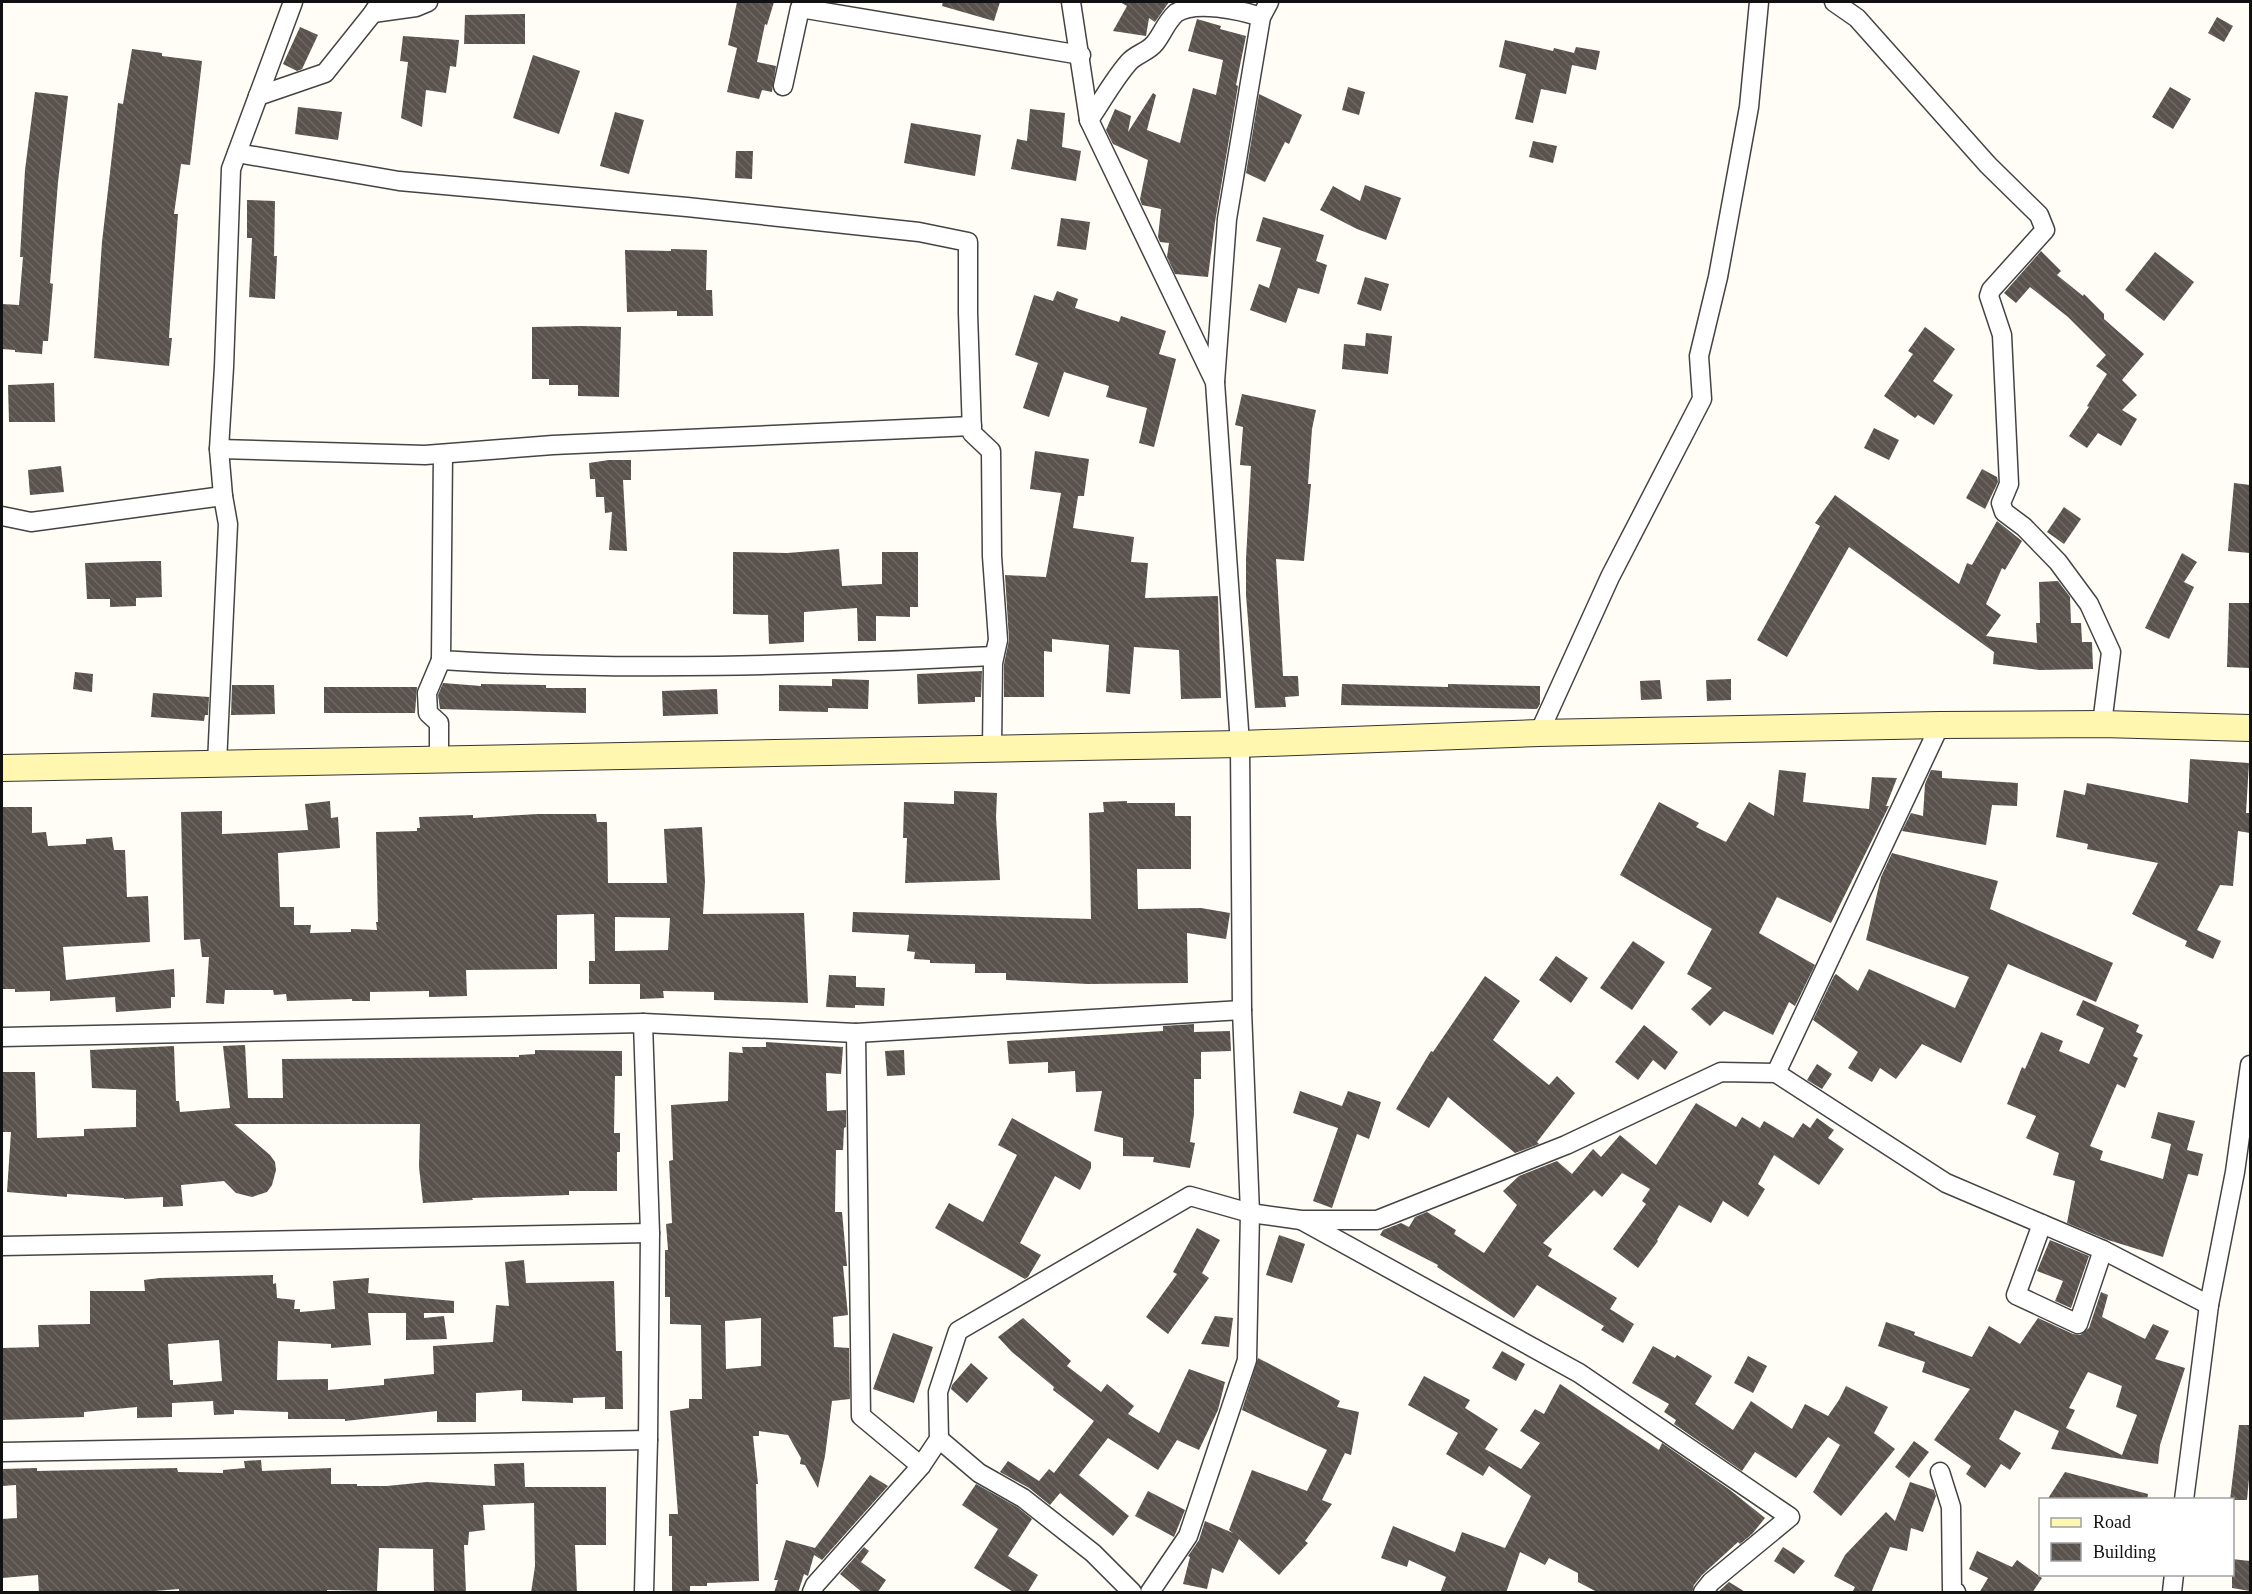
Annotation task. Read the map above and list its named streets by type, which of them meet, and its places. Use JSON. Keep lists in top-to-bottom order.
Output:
{
  "legend": ["Road", "Building"]
}
